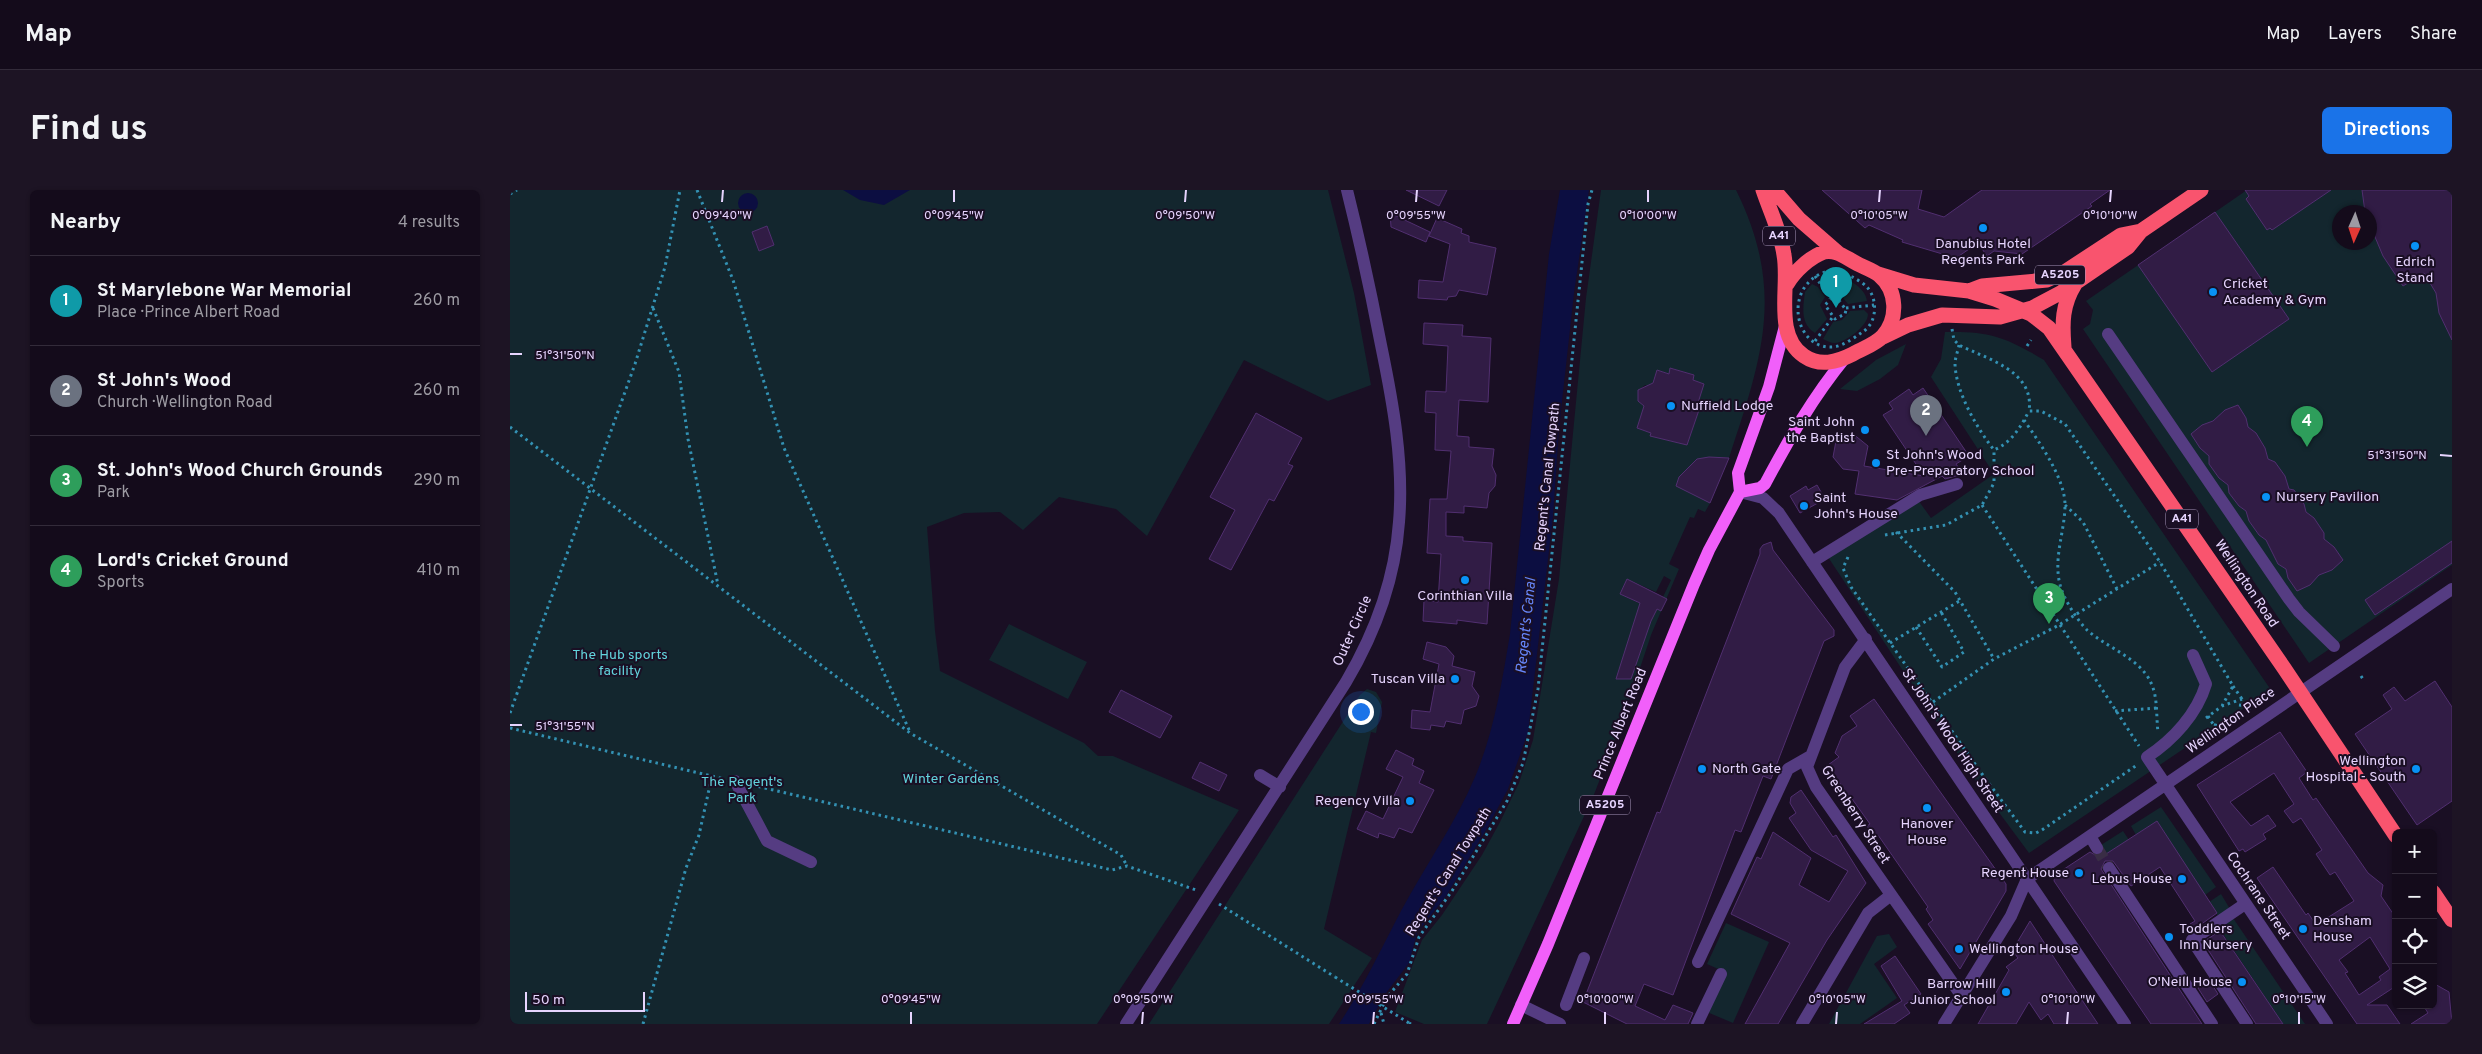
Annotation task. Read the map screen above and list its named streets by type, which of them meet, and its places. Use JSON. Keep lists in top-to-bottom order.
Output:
{
  "streets": {
    "highway": ["A41", "A5205", "Wellington Road"],
    "main road": ["Prince Albert Road"],
    "street": [
      "Outer Circle",
      "Wellington Place",
      "St John's Wood High Street",
      "Greenberry Street",
      "Cochrane Street"
    ],
    "path": ["Regent's Canal Towpath"]
  },
  "crossings": [
    ["A41", "A5205"],
    ["A41", "Wellington Road"],
    ["A41", "Prince Albert Road"],
    ["A5205", "Wellington Road"],
    ["Wellington Road", "Wellington Place"],
    ["Wellington Place", "St John's Wood High Street"],
    ["Wellington Place", "Cochrane Street"],
    ["Prince Albert Road", "St John's Wood High Street"],
    ["St John's Wood High Street", "Greenberry Street"]
  ],
  "water": ["Regent's Canal"],
  "parks": ["The Hub sports facility", "Winter Gardens", "The Regent's Park"],
  "places": [
    "Danubius Hotel Regents Park",
    "Edrich Stand",
    "Cricket Academy & Gym",
    "Nuffield Lodge",
    "Saint John the Baptist",
    "St John's Wood Pre-Preparatory School",
    "Nursery Pavilion",
    "Saint John's House",
    "Corinthian Villa",
    "Tuscan Villa",
    "North Gate",
    "Wellington Hospital - South",
    "Regency Villa",
    "Hanover House",
    "Regent House",
    "Lebus House",
    "Densham House",
    "Toddlers Inn Nursery",
    "Wellington House",
    "O'Neill House",
    "Barrow Hill Junior School"
  ],
  "scale_bar": "50 m",
  "north": "bottom",
  "page": {
    "header": "Map",
    "nav": ["Map", "Layers", "Share"],
    "buttons": "Directions",
    "title": "Find us",
    "heading": ["Nearby", "4 results"],
    "list": [
      {
        "mark": "1",
        "name": "St Marylebone War Memorial",
        "note": "Place · Prince Albert Road",
        "value": "260 m"
      },
      {
        "mark": "2",
        "name": "St John's Wood",
        "note": "Church · Wellington Road",
        "value": "260 m"
      },
      {
        "mark": "3",
        "name": "St. John's Wood Church Grounds",
        "note": "Park",
        "value": "290 m"
      },
      {
        "mark": "4",
        "name": "Lord's Cricket Ground",
        "note": "Sports",
        "value": "410 m"
      }
    ],
    "pins": [
      "1",
      "2",
      "4",
      "3"
    ],
    "map_buttons": ["+", "−"],
    "scale": "50 m"
  },
  "coordinates": [
    "0°09'40\"W",
    "0°09'45\"W",
    "0°09'50\"W",
    "0°09'55\"W",
    "0°10'00\"W",
    "0°10'05\"W",
    "0°10'10\"W",
    "51°31'50\"N",
    "51°31'55\"N",
    "0°10'15\"W"
  ]
}
